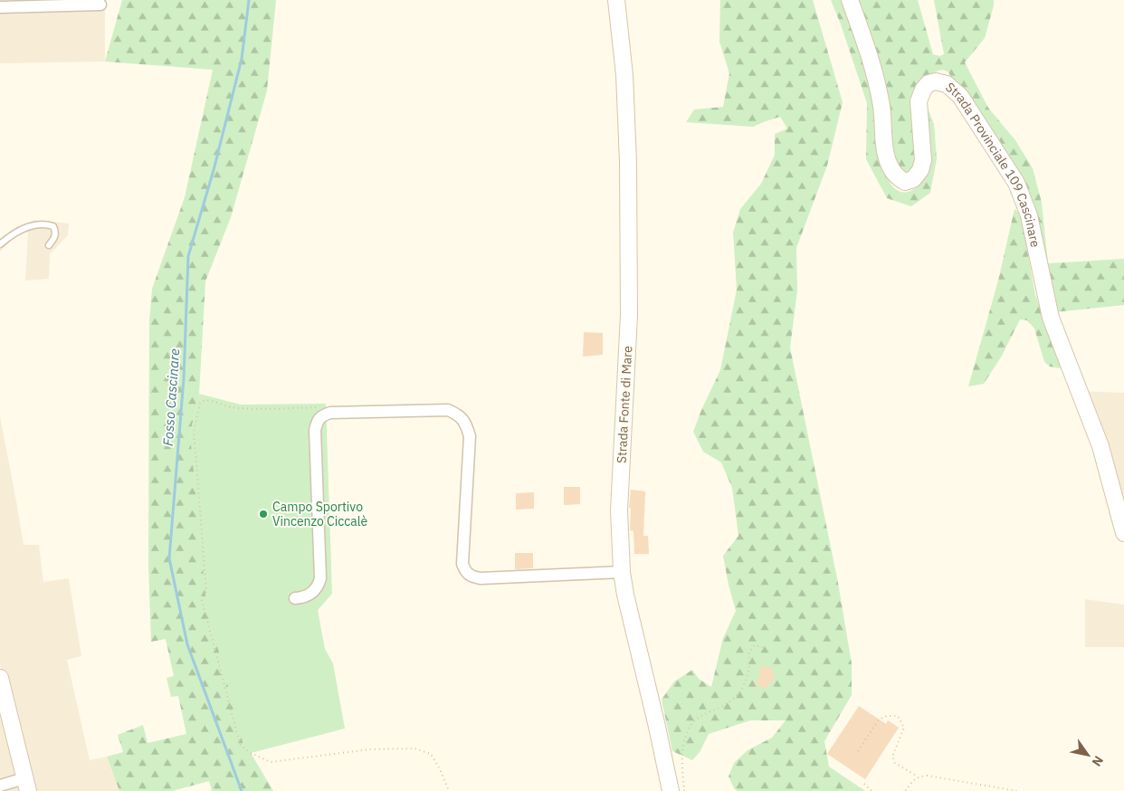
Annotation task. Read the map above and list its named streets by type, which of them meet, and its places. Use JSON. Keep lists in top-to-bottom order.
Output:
{
  "streets": {
    "street": ["Strada Provinciale 109 Cascinare", "Strada Fonte di Mare"]
  },
  "water": ["Fosso Cascinare"],
  "places": ["Campo Sportivo Vincenzo Ciccalè"],
  "north": "bottom right"
}
